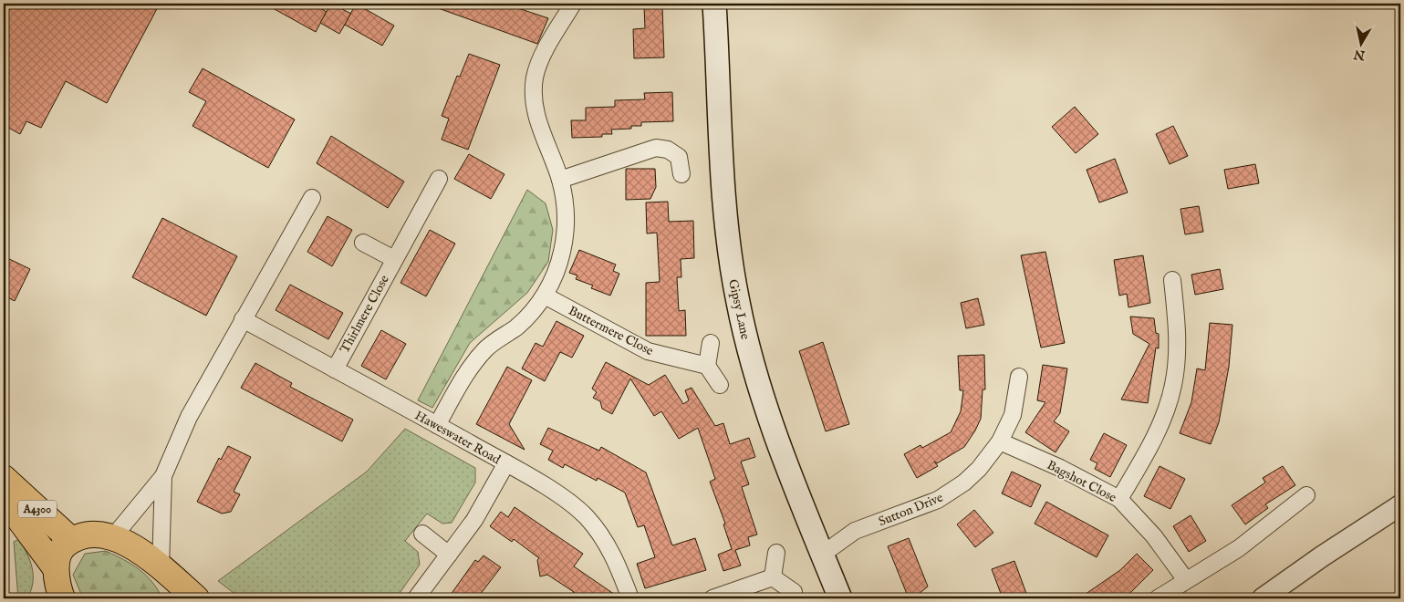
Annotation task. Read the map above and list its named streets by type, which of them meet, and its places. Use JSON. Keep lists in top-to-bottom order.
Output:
{
  "streets": {
    "main road": ["Gipsy Lane", "A4300"],
    "street": [
      "Thirlmere Close",
      "Buttermere Close",
      "Haweswater Road",
      "Bagshot Close",
      "Sutton Drive"
    ]
  },
  "crossings": [
    ["Gipsy Lane", "Sutton Drive"],
    ["Thirlmere Close", "Haweswater Road"],
    ["Bagshot Close", "Sutton Drive"]
  ],
  "north": "bottom"
}
